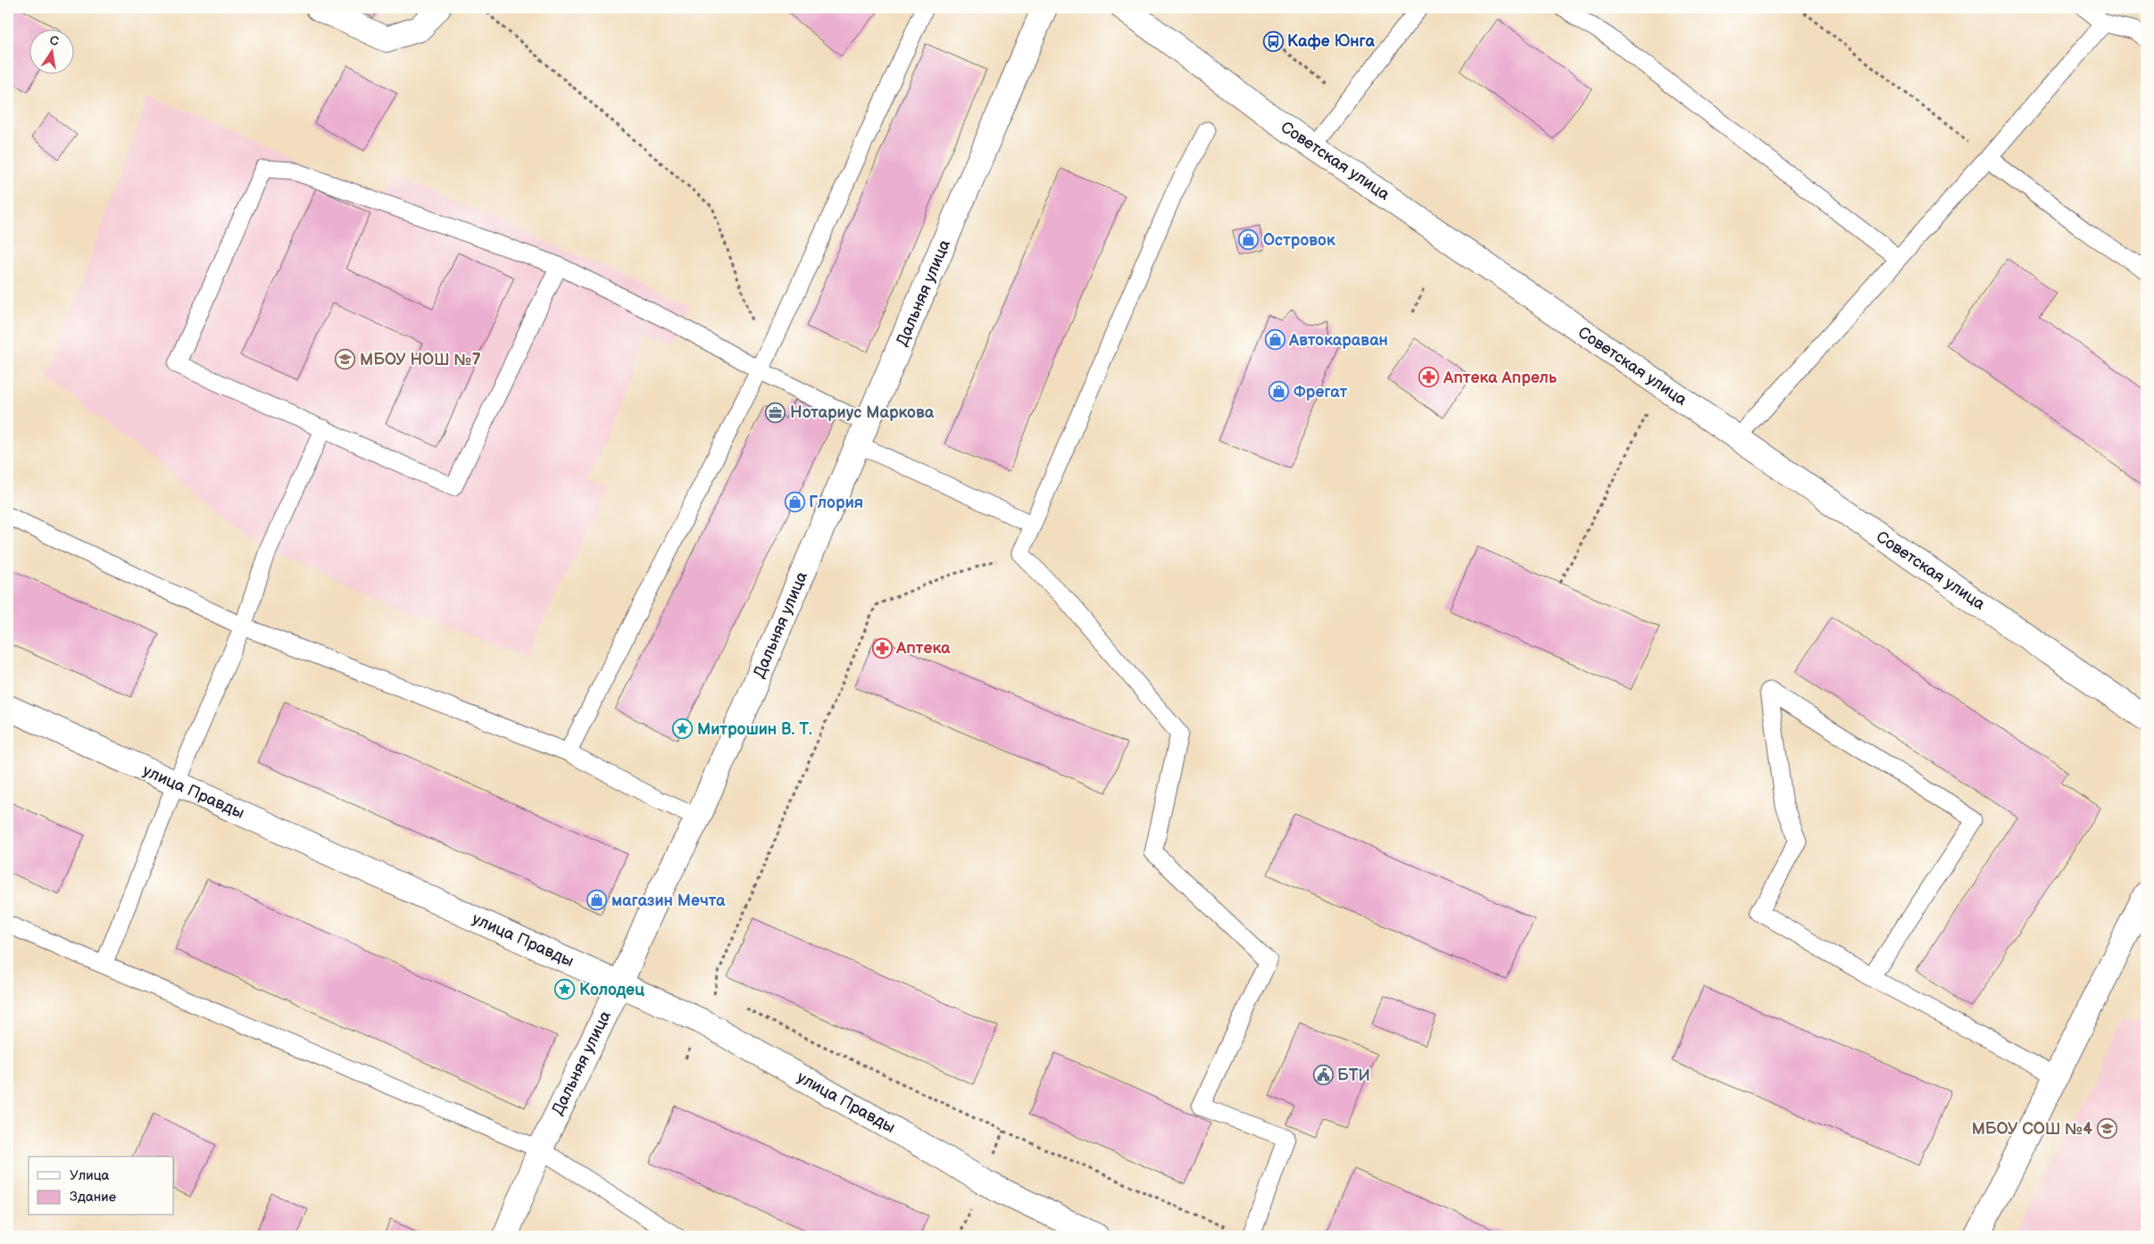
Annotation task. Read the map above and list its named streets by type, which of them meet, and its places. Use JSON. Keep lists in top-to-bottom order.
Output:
{
  "streets": {
    "street": ["Советская улица", "Дальняя улица", "улица Правды"]
  },
  "crossings": [
    ["Дальняя улица", "улица Правды"]
  ],
  "places": {
    "bus stop": ["Кафе Юнга"],
    "shop": [
      "Островок",
      "Автокараван",
      "Фрегат",
      "Глория",
      "магазин Мечта"
    ],
    "school or university": ["МБОУ НОШ №7", "МБОУ СОШ №4"],
    "pharmacy": ["Аптека Апрель", "Аптека"],
    "office": ["Нотариус Маркова"],
    "place": ["Митрошин В. Т.", "Колодец"],
    "public building": ["БТИ"]
  },
  "legend": ["Улица", "Здание"],
  "north": "top"
}
